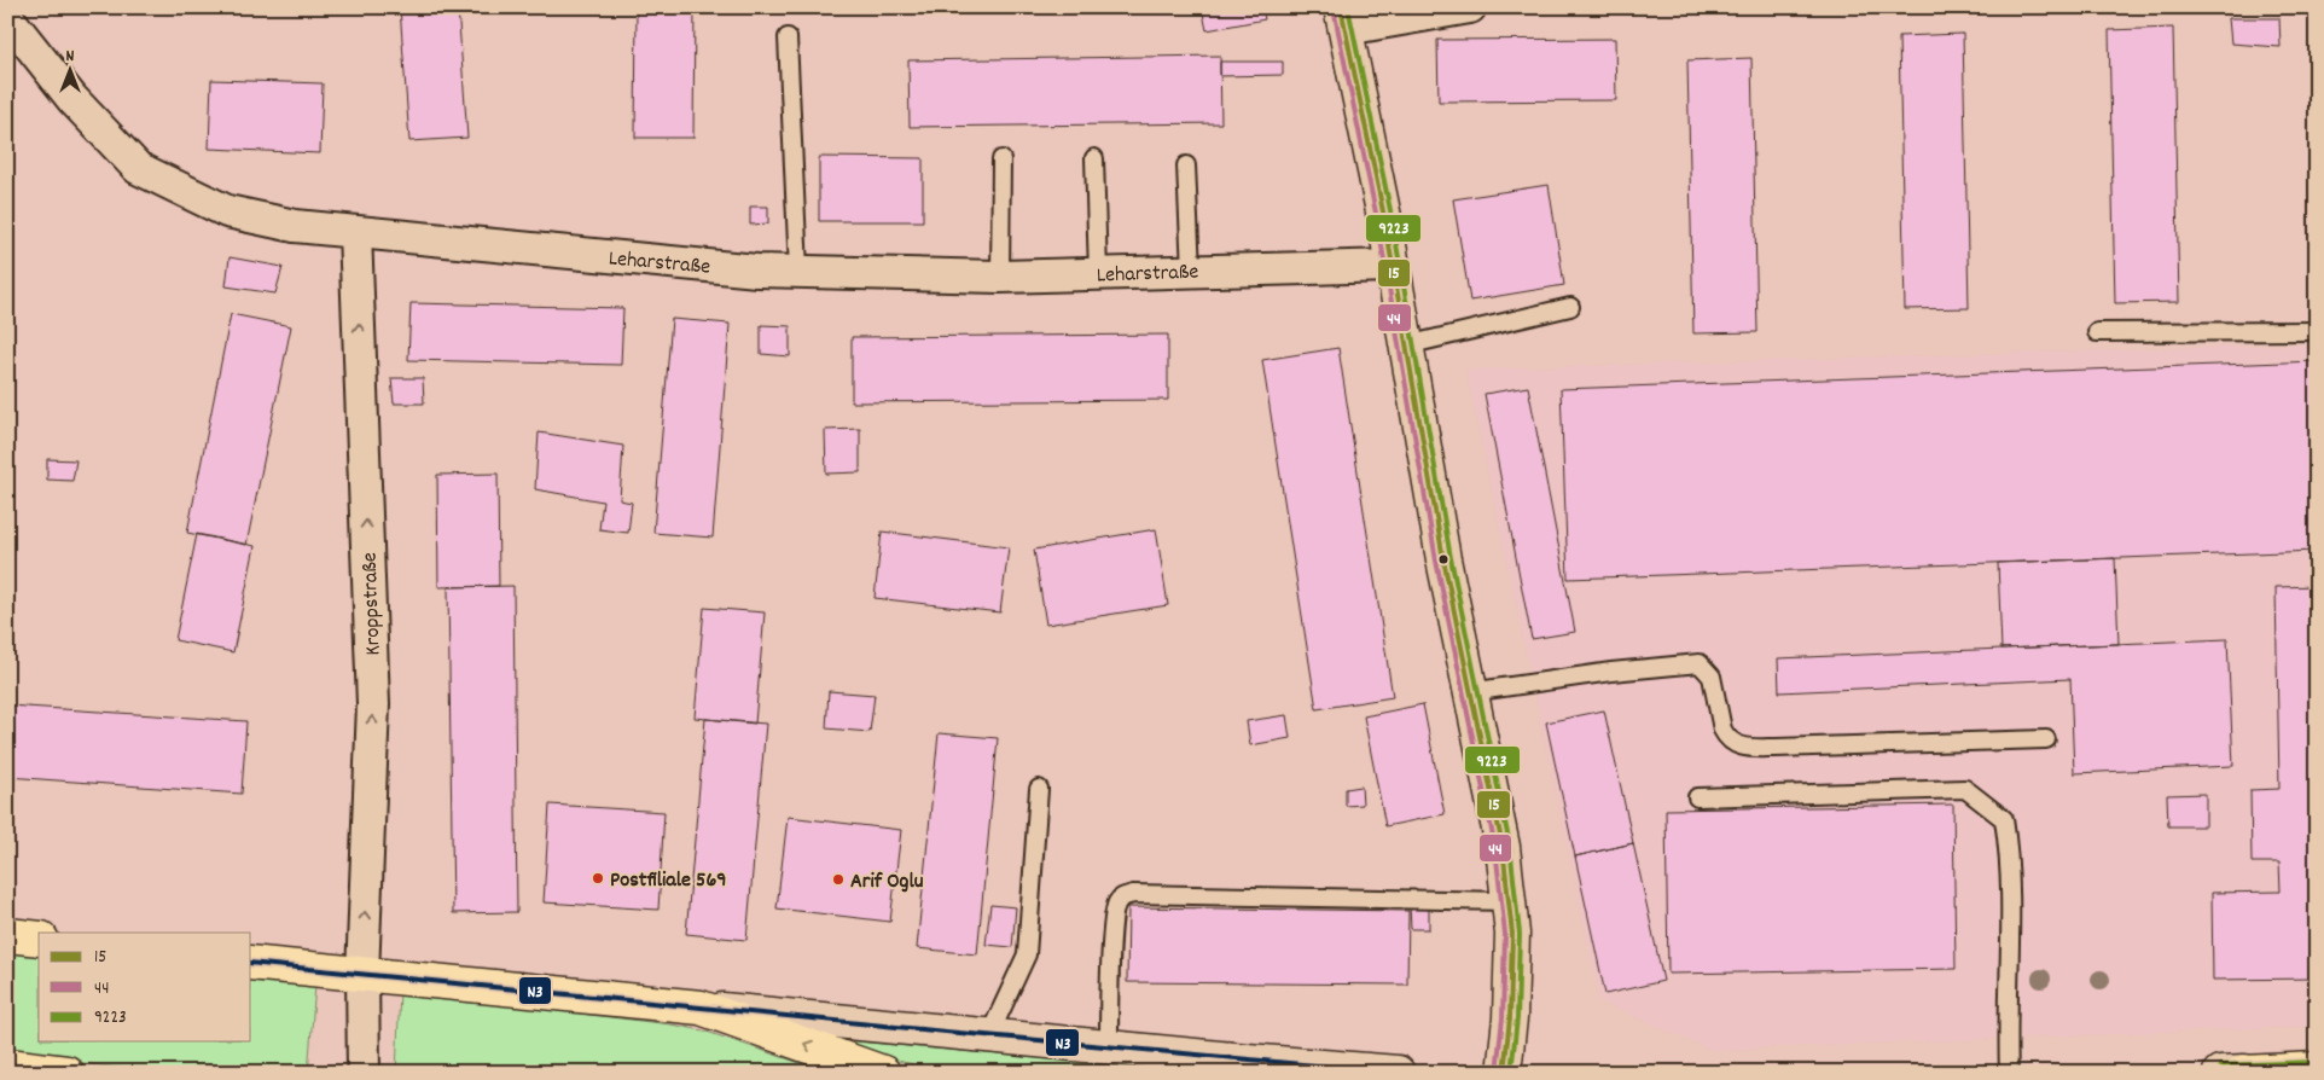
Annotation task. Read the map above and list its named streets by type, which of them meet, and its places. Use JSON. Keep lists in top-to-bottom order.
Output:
{
  "streets": {
    "street": ["Leharstraße", "Kroppstraße"]
  },
  "crossings": [
    ["Leharstraße", "Kroppstraße"]
  ],
  "one_way": ["Kroppstraße"],
  "places": ["Postfiliale 569", "Arif Oglu"],
  "lines": [
    "transit line 15",
    "transit line 9223",
    "transit line 44",
    "transit line N3"
  ],
  "legend": ["15", "44", "9223"],
  "north": "top"
}
